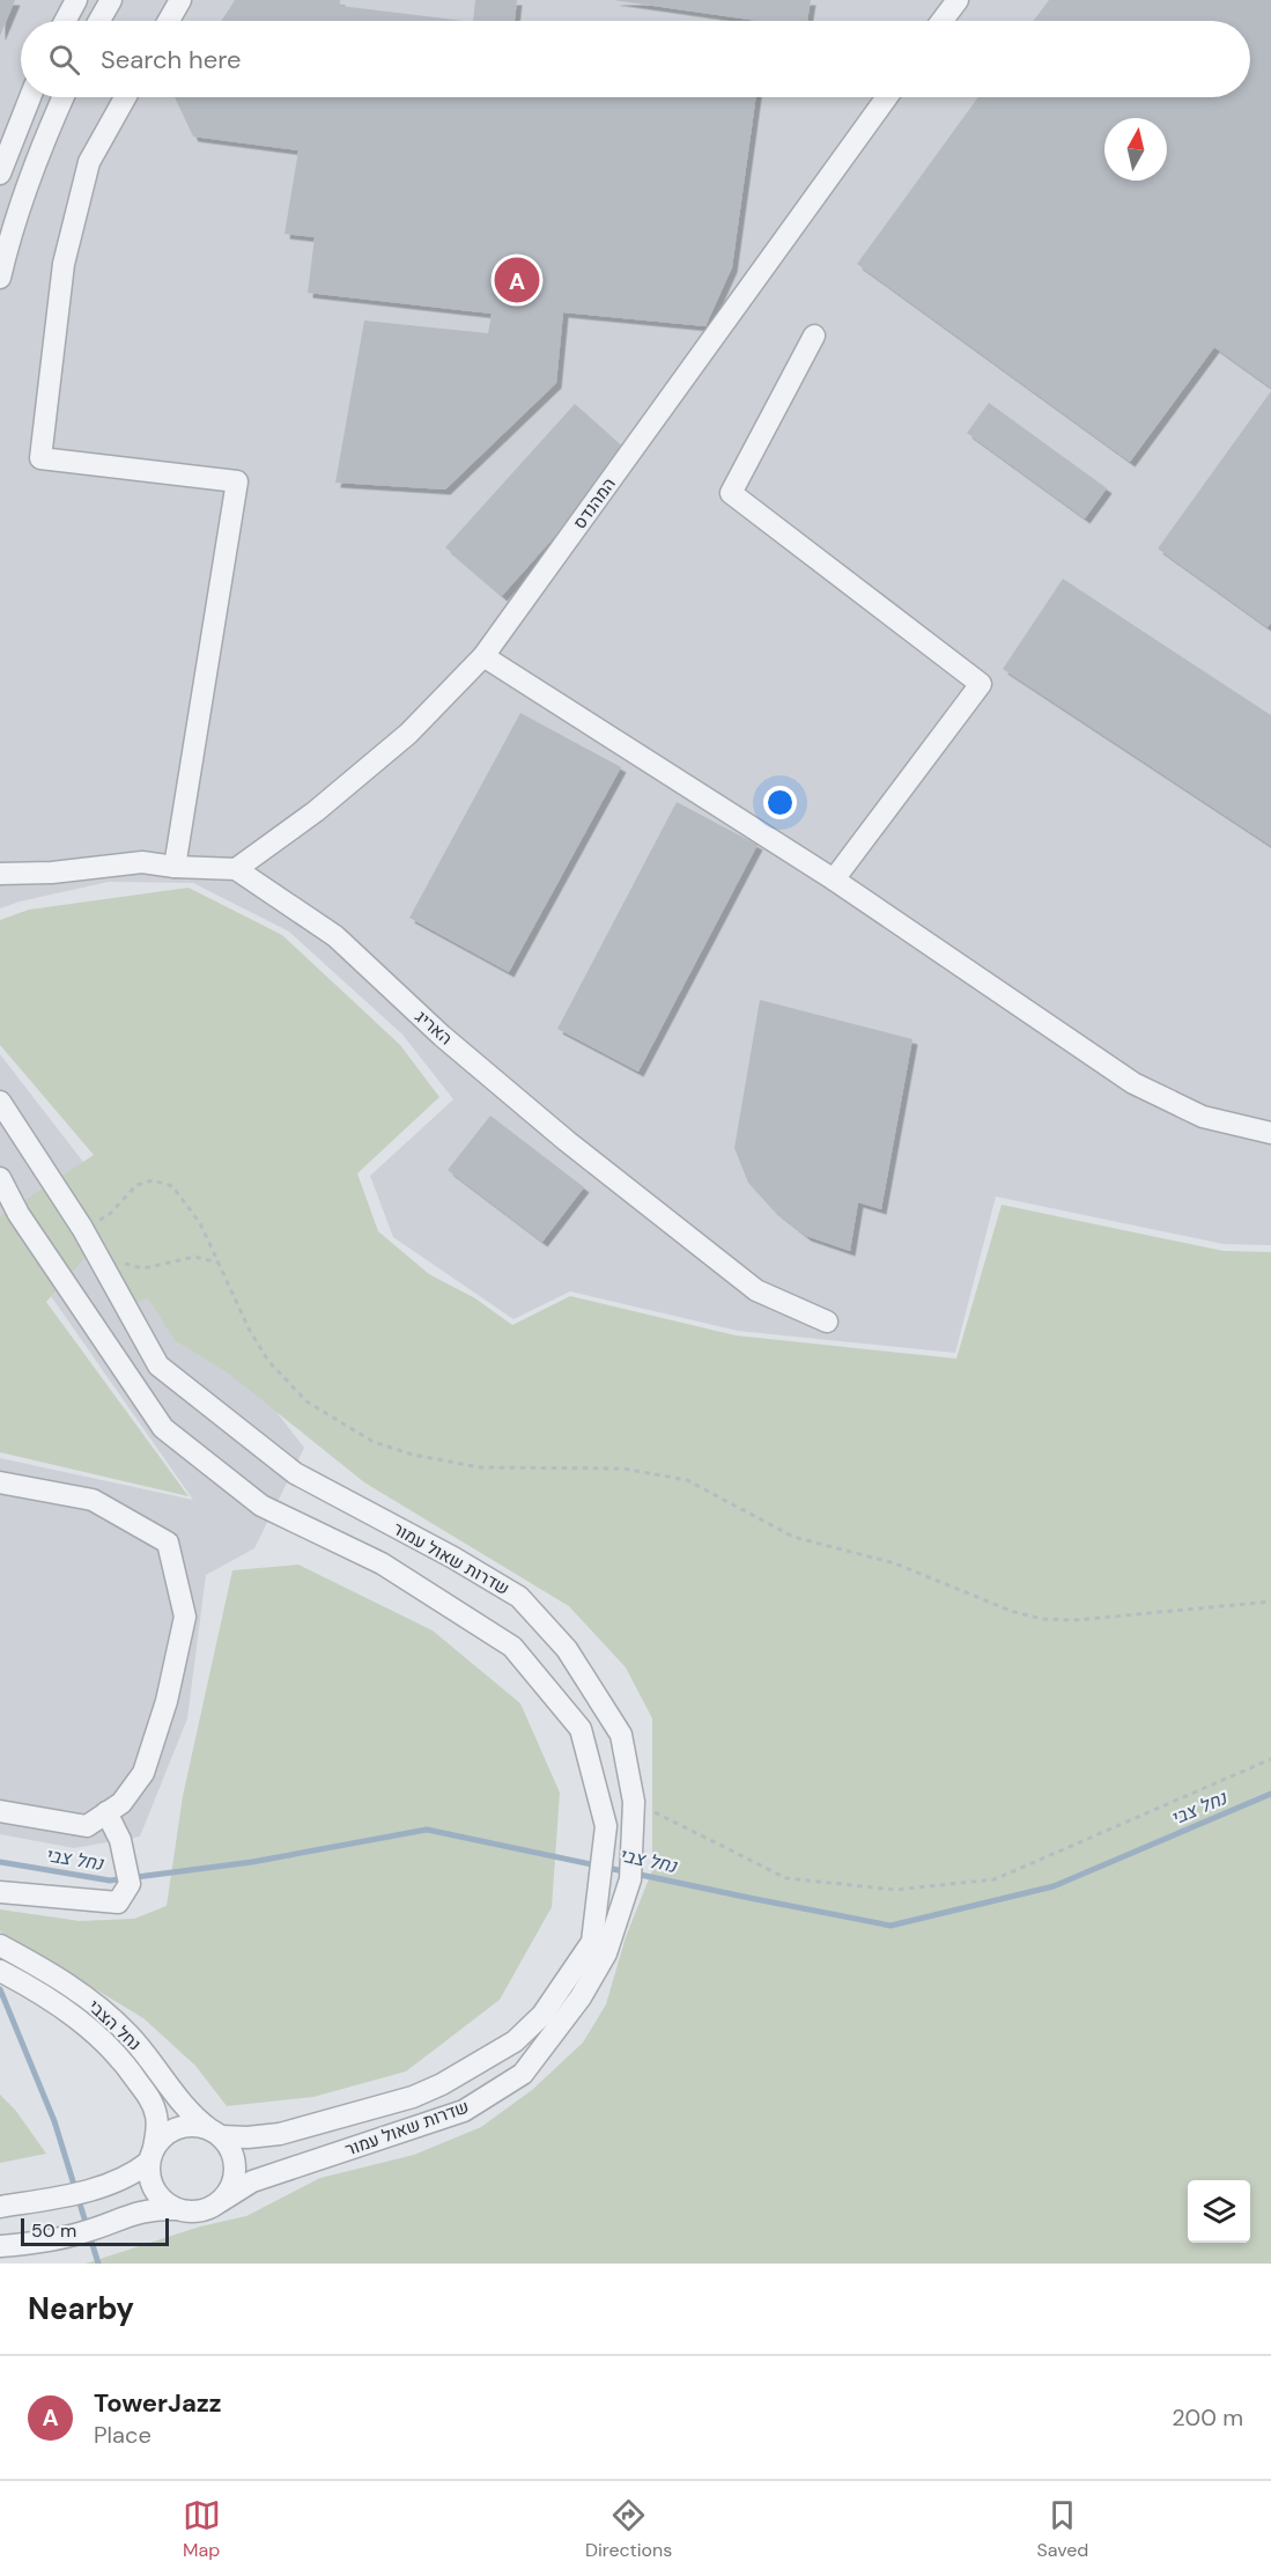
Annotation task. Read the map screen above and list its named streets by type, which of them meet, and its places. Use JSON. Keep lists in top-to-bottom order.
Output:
{
  "streets": {
    "street": [
      "המהנדס",
      "האריג",
      "שדרות שאול עמור",
      "נחל הצבי"
    ]
  },
  "crossings": [
    ["המהנדס", "האריג"],
    ["שדרות שאול עמור", "נחל הצבי"]
  ],
  "water": ["נחל צבי"],
  "scale_bar": "50 m",
  "north": "top",
  "page": {
    "search": "Search here",
    "pins": "A",
    "scale": "50 m",
    "heading": "Nearby",
    "list": [
      {
        "mark": "A",
        "name": "TowerJazz",
        "note": "Place",
        "value": "200 m"
      }
    ],
    "nav": ["Map", "Directions", "Saved"]
  }
}
